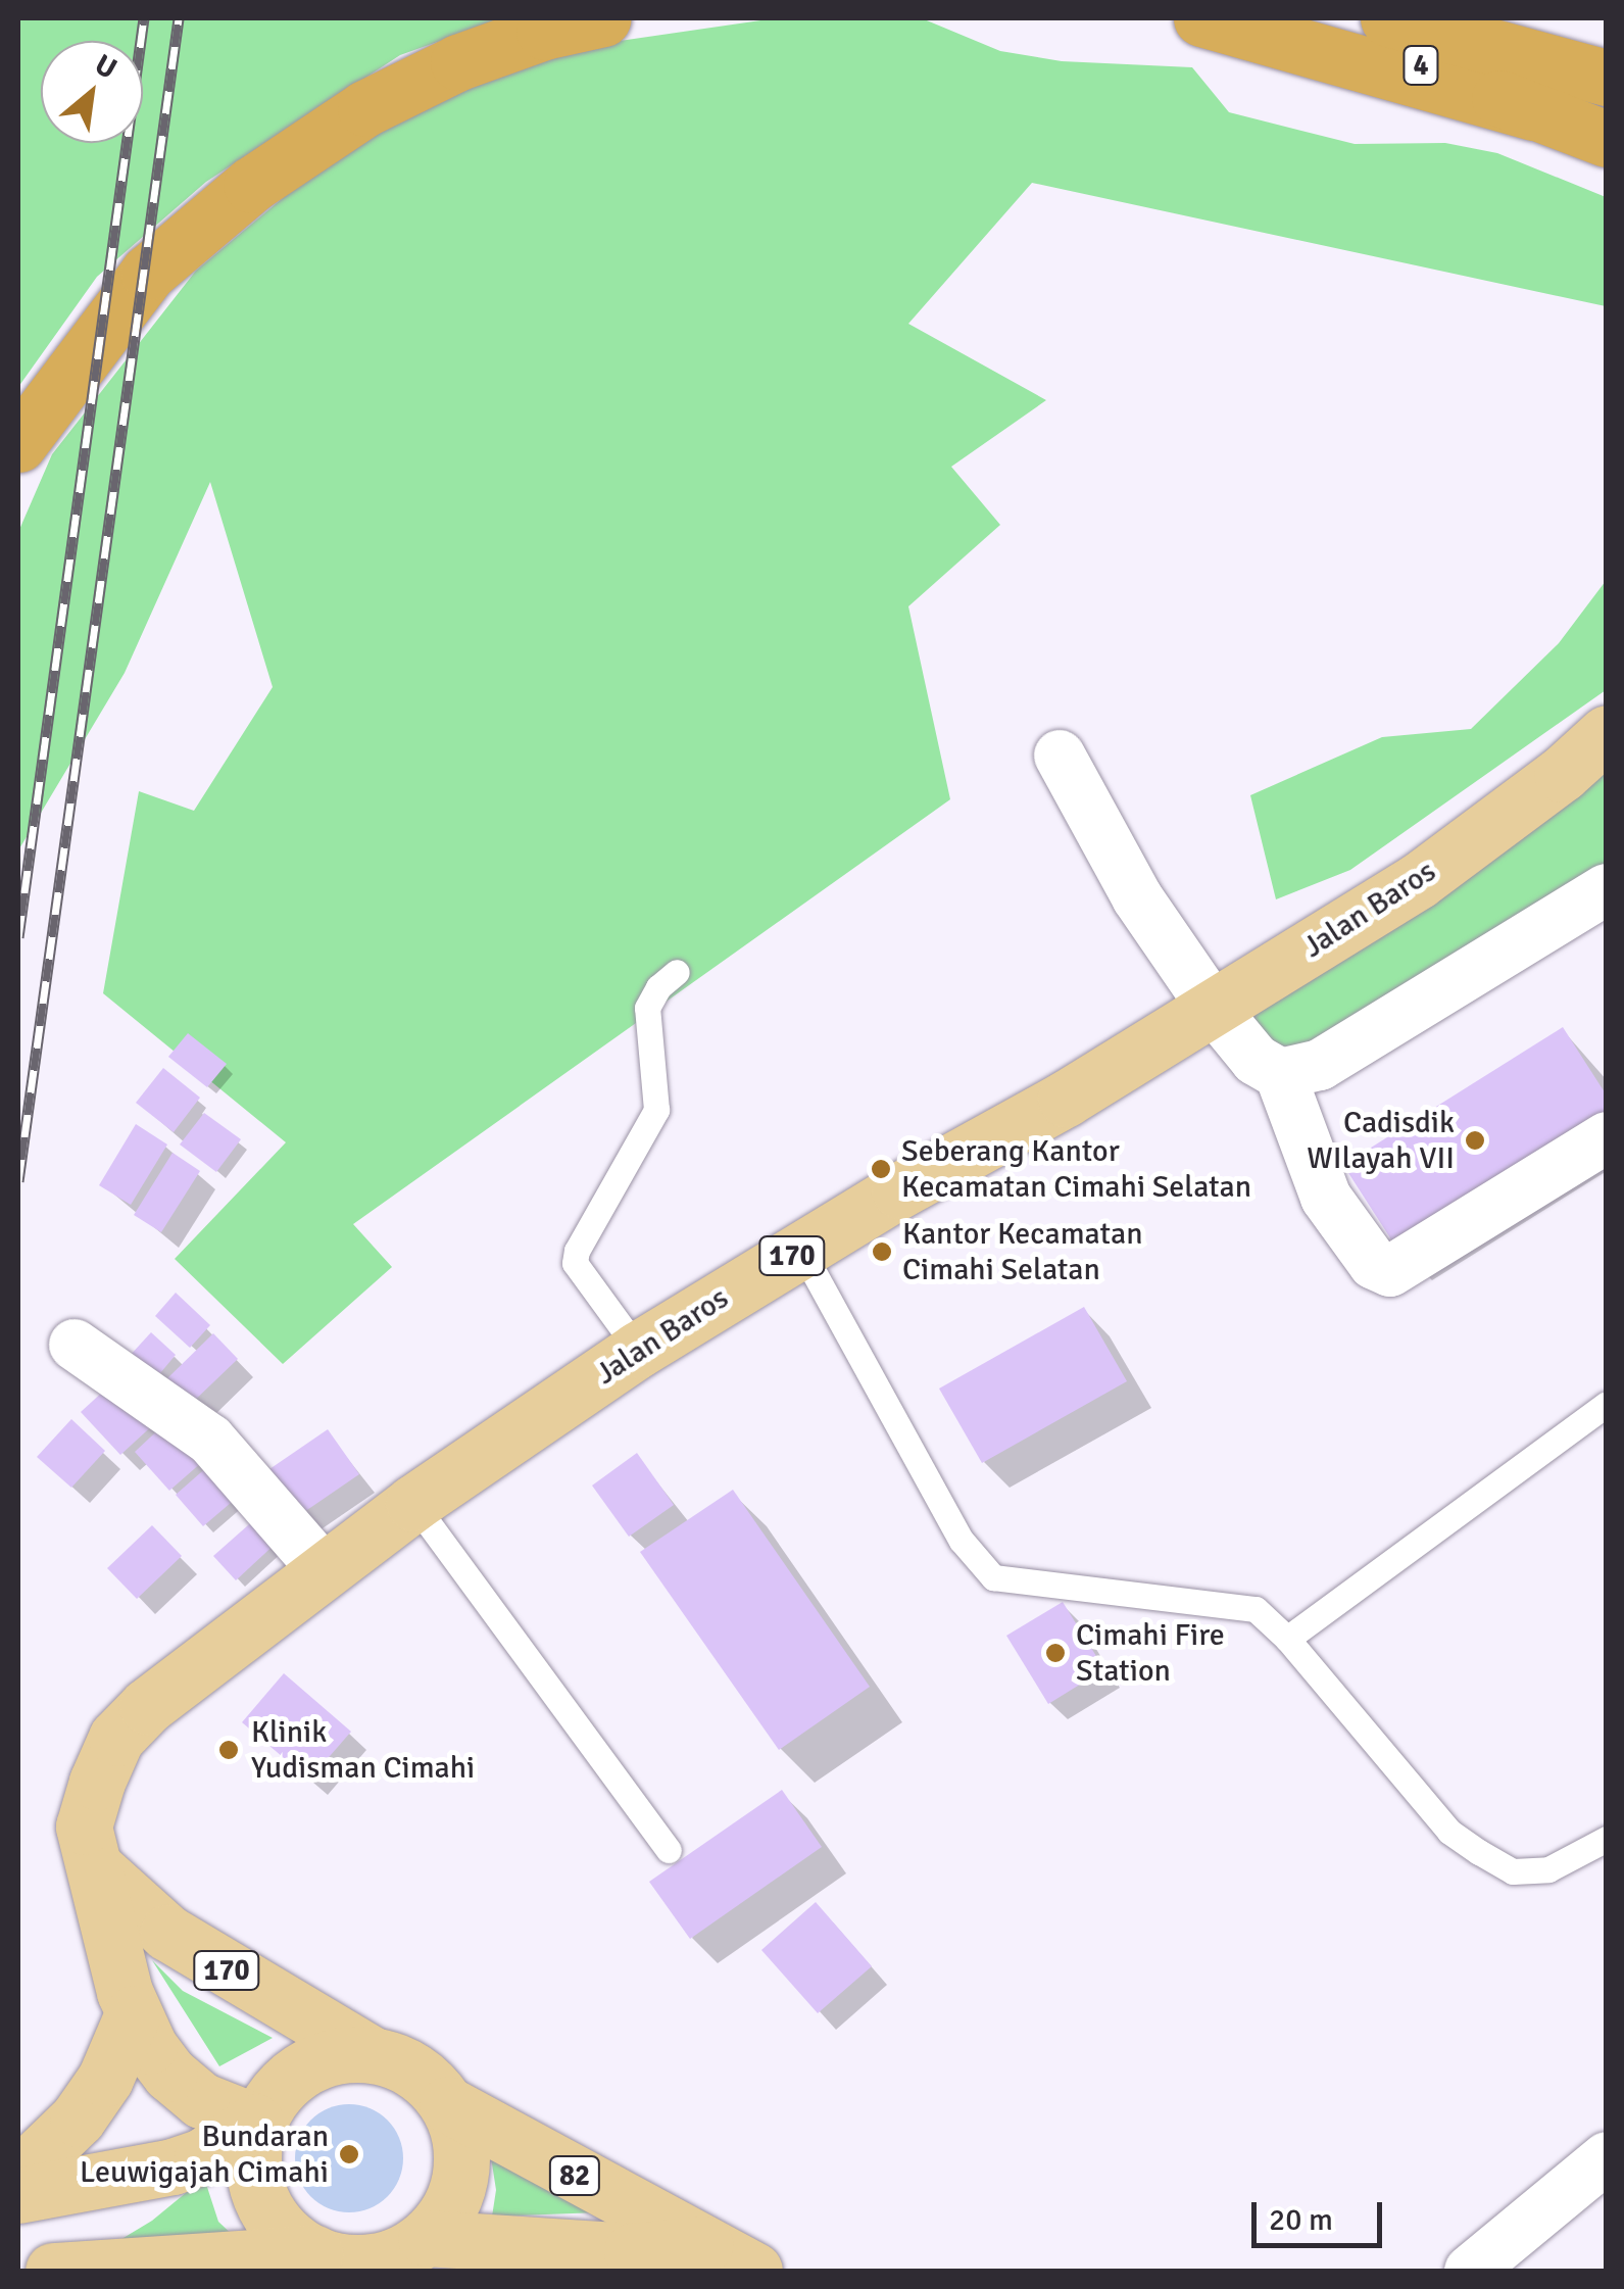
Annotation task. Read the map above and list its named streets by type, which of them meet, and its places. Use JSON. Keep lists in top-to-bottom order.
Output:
{
  "streets": {
    "highway": ["4"],
    "main road": ["Jalan Baros", "170", "82"]
  },
  "crossings": [
    ["Jalan Baros", "170"],
    ["Jalan Baros", "82"],
    ["170", "82"]
  ],
  "places": [
    "Cadisdik WIlayah VII",
    "Seberang Kantor Kecamatan Cimahi Selatan",
    "Kantor Kecamatan Cimahi Selatan",
    "Cimahi Fire Station",
    "Klinik Yudisman Cimahi",
    "Bundaran Leuwigajah Cimahi"
  ],
  "scale_bar": "20 m",
  "north": "top right"
}
